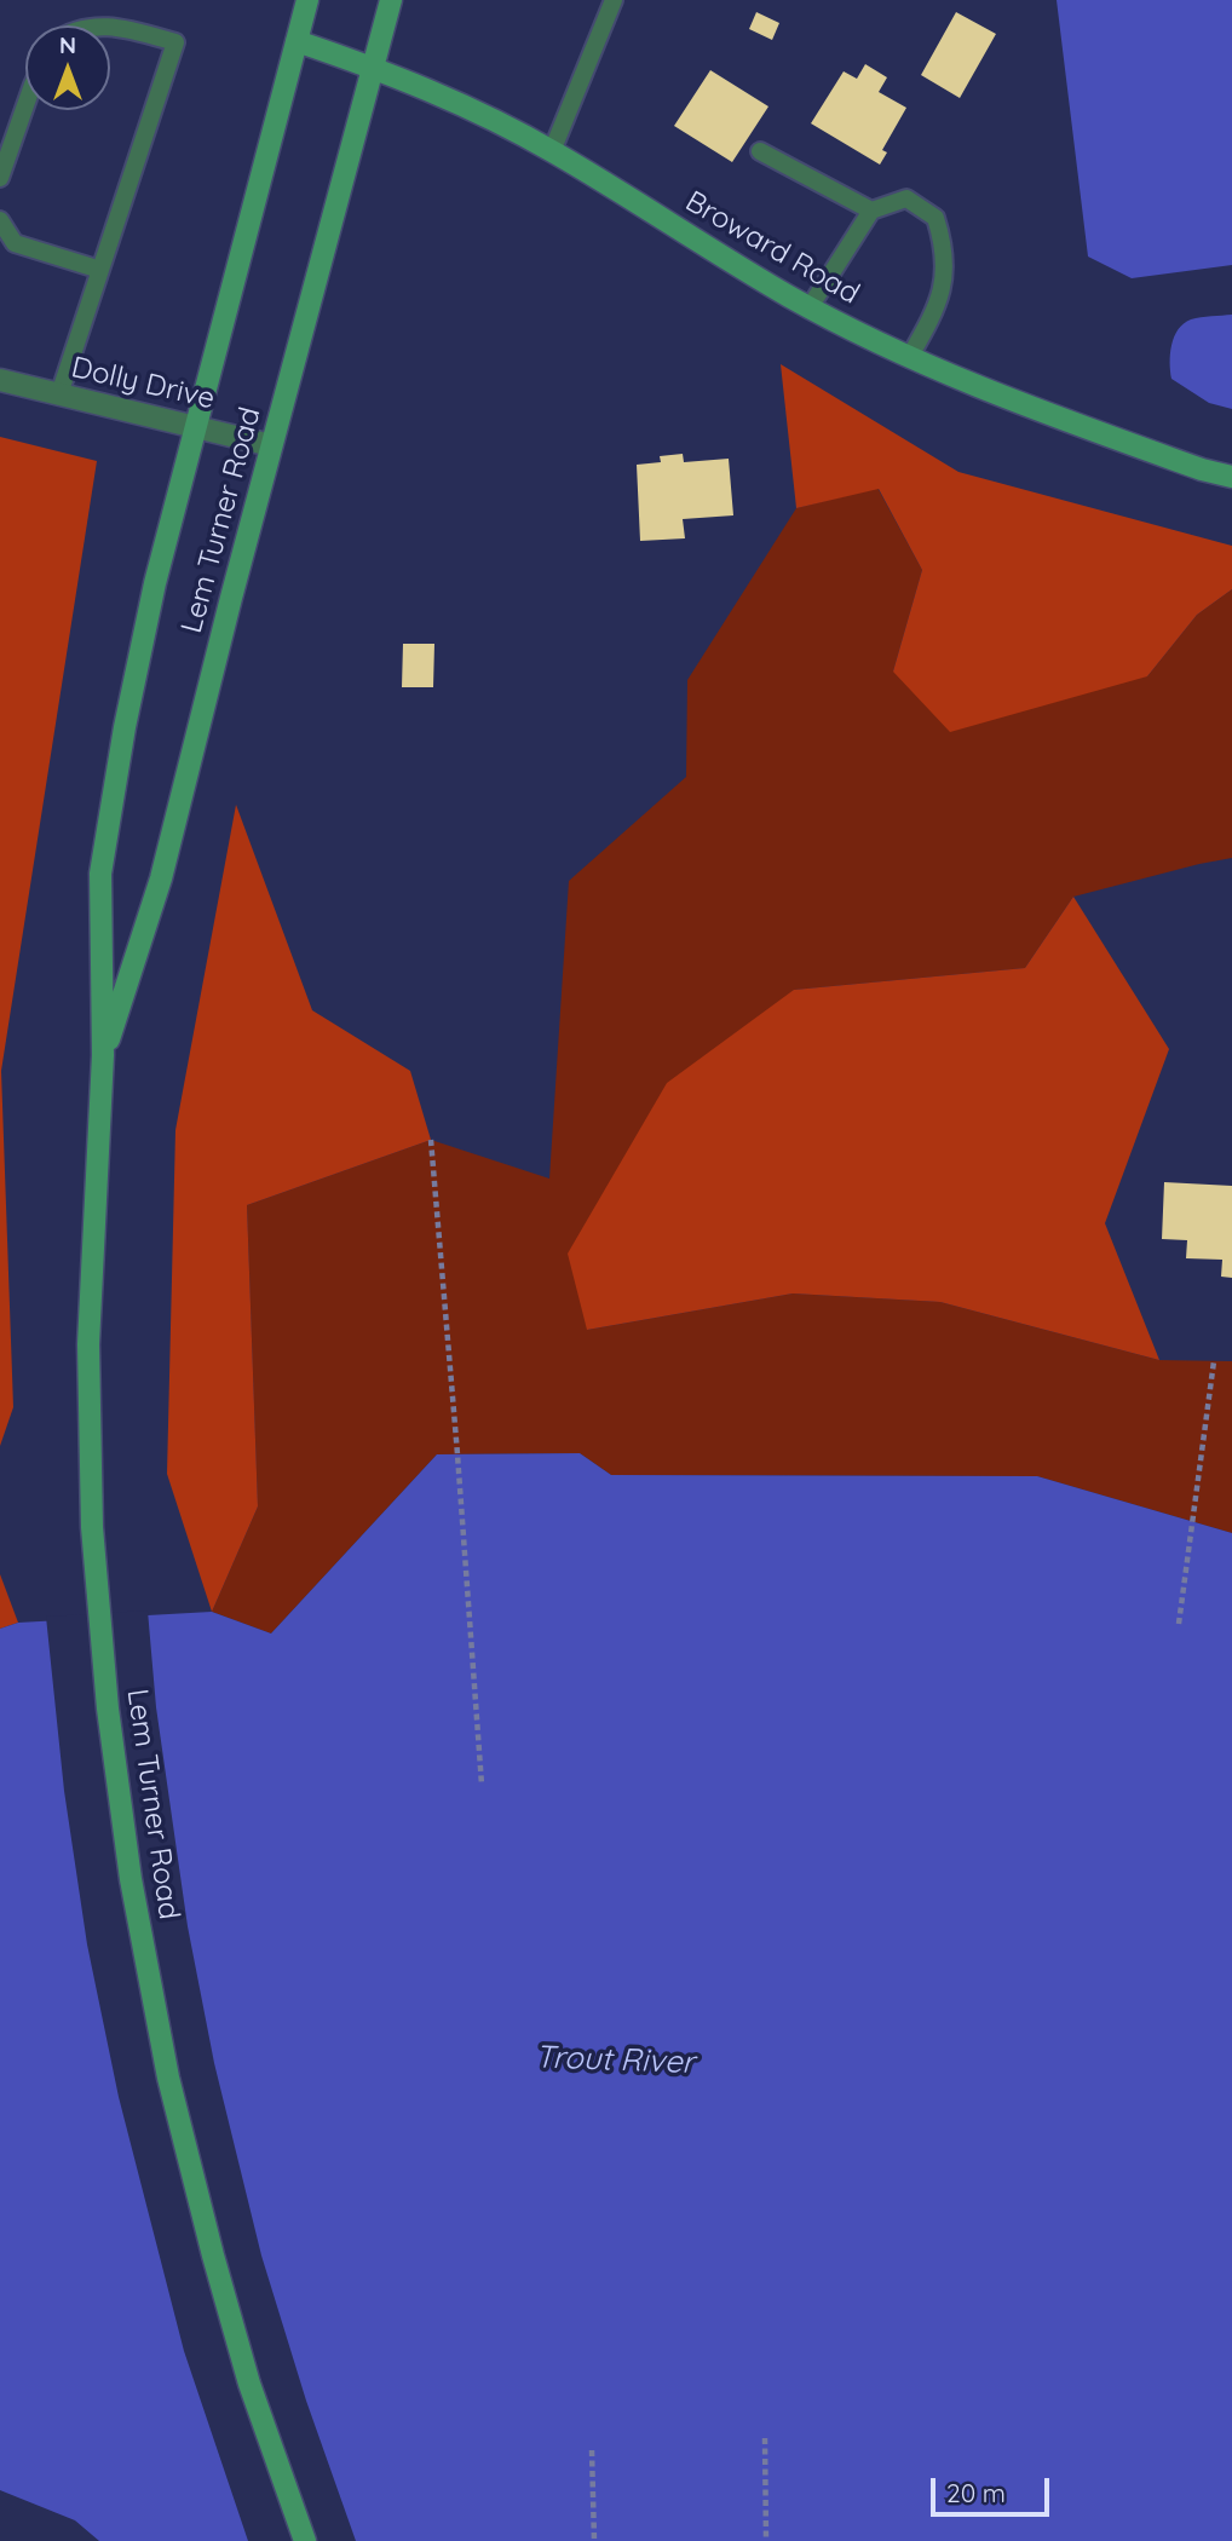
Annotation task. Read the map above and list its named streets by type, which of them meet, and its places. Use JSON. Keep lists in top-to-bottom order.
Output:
{
  "streets": {
    "main road": ["Broward Road", "Lem Turner Road"],
    "street": ["Dolly Drive"]
  },
  "crossings": [
    ["Broward Road", "Lem Turner Road"],
    ["Dolly Drive", "Lem Turner Road"]
  ],
  "water": ["Trout River"],
  "scale_bar": "20 m",
  "north": "top"
}
